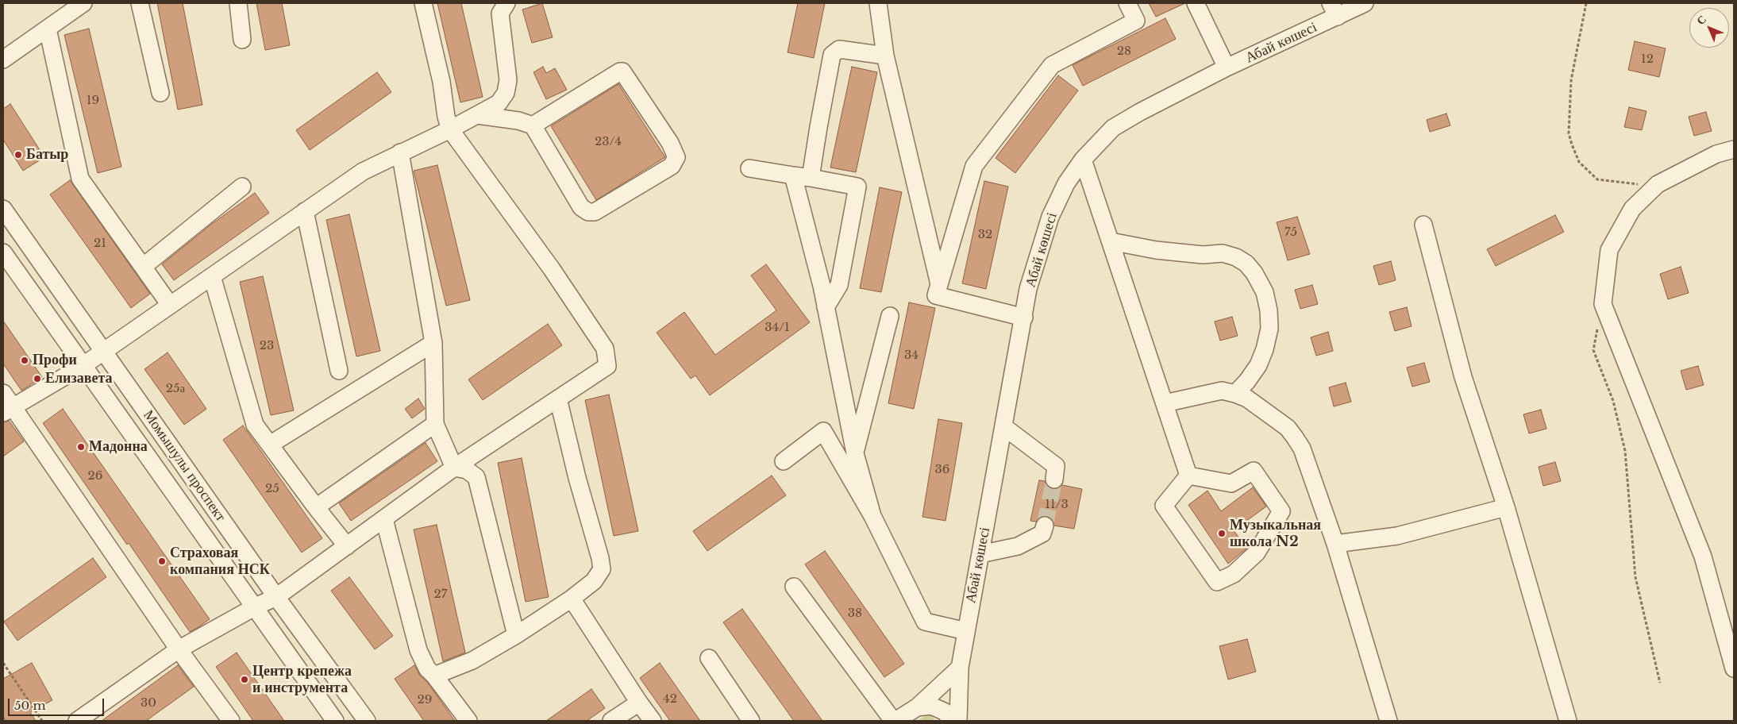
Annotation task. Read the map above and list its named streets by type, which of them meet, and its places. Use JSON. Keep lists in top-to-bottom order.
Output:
{
  "streets": {
    "street": ["Абай көшесі", "Момышулы проспект"]
  },
  "places": [
    "Батыр",
    "Профи",
    "Елизавета",
    "Мадонна",
    "Музыкальная школа N2",
    "Страховая компания НСК",
    "Центр крепежа и инструмента"
  ],
  "house_numbers": [
    "28",
    "12",
    "19",
    "23/4",
    "75",
    "32",
    "21",
    "34/1",
    "23",
    "34",
    "25а",
    "36",
    "26",
    "25",
    "11/3",
    "27",
    "38",
    "42",
    "29",
    "30"
  ],
  "scale_bar": "50 m",
  "north": "top left"
}
